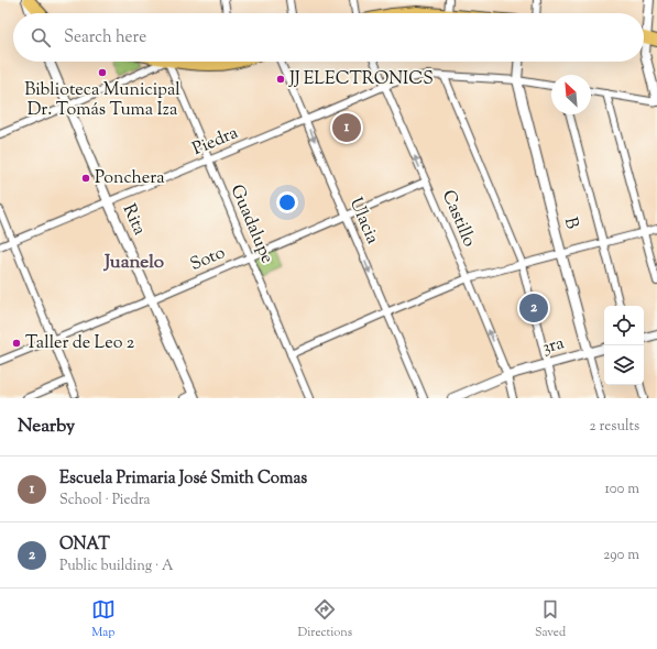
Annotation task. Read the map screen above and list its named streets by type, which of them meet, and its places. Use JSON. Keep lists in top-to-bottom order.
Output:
{
  "streets": {
    "street": [
      "Piedra",
      "Castillo",
      "Rita",
      "Ulacia",
      "B",
      "Guadalupe",
      "Soto",
      "3ra"
    ]
  },
  "crossings": [
    ["Piedra", "Castillo"],
    ["Piedra", "Rita"],
    ["Piedra", "Ulacia"],
    ["Piedra", "B"],
    ["Piedra", "Guadalupe"],
    ["Castillo", "Soto"],
    ["Castillo", "3ra"],
    ["Rita", "Soto"],
    ["Ulacia", "Soto"],
    ["B", "3ra"],
    ["Guadalupe", "Soto"]
  ],
  "one_way": ["Ulacia"],
  "districts": ["Juanelo"],
  "places": [
    "Biblioteca Municipal Dr. Tomás Tuma Iza",
    "JJ ELECTRONICS",
    "Ponchera",
    "Taller de Leo 2"
  ],
  "north": "top left",
  "page": {
    "search": "Search here",
    "pins": ["1", "2"],
    "heading": ["Nearby", "2 results"],
    "list": [
      {
        "mark": "1",
        "name": "Escuela Primaria José Smith Comas",
        "note": "School · Piedra",
        "value": "100 m"
      },
      {
        "mark": "2",
        "name": "ONAT",
        "note": "Public building · A",
        "value": "290 m"
      }
    ],
    "nav": ["Map", "Directions", "Saved"]
  }
}
